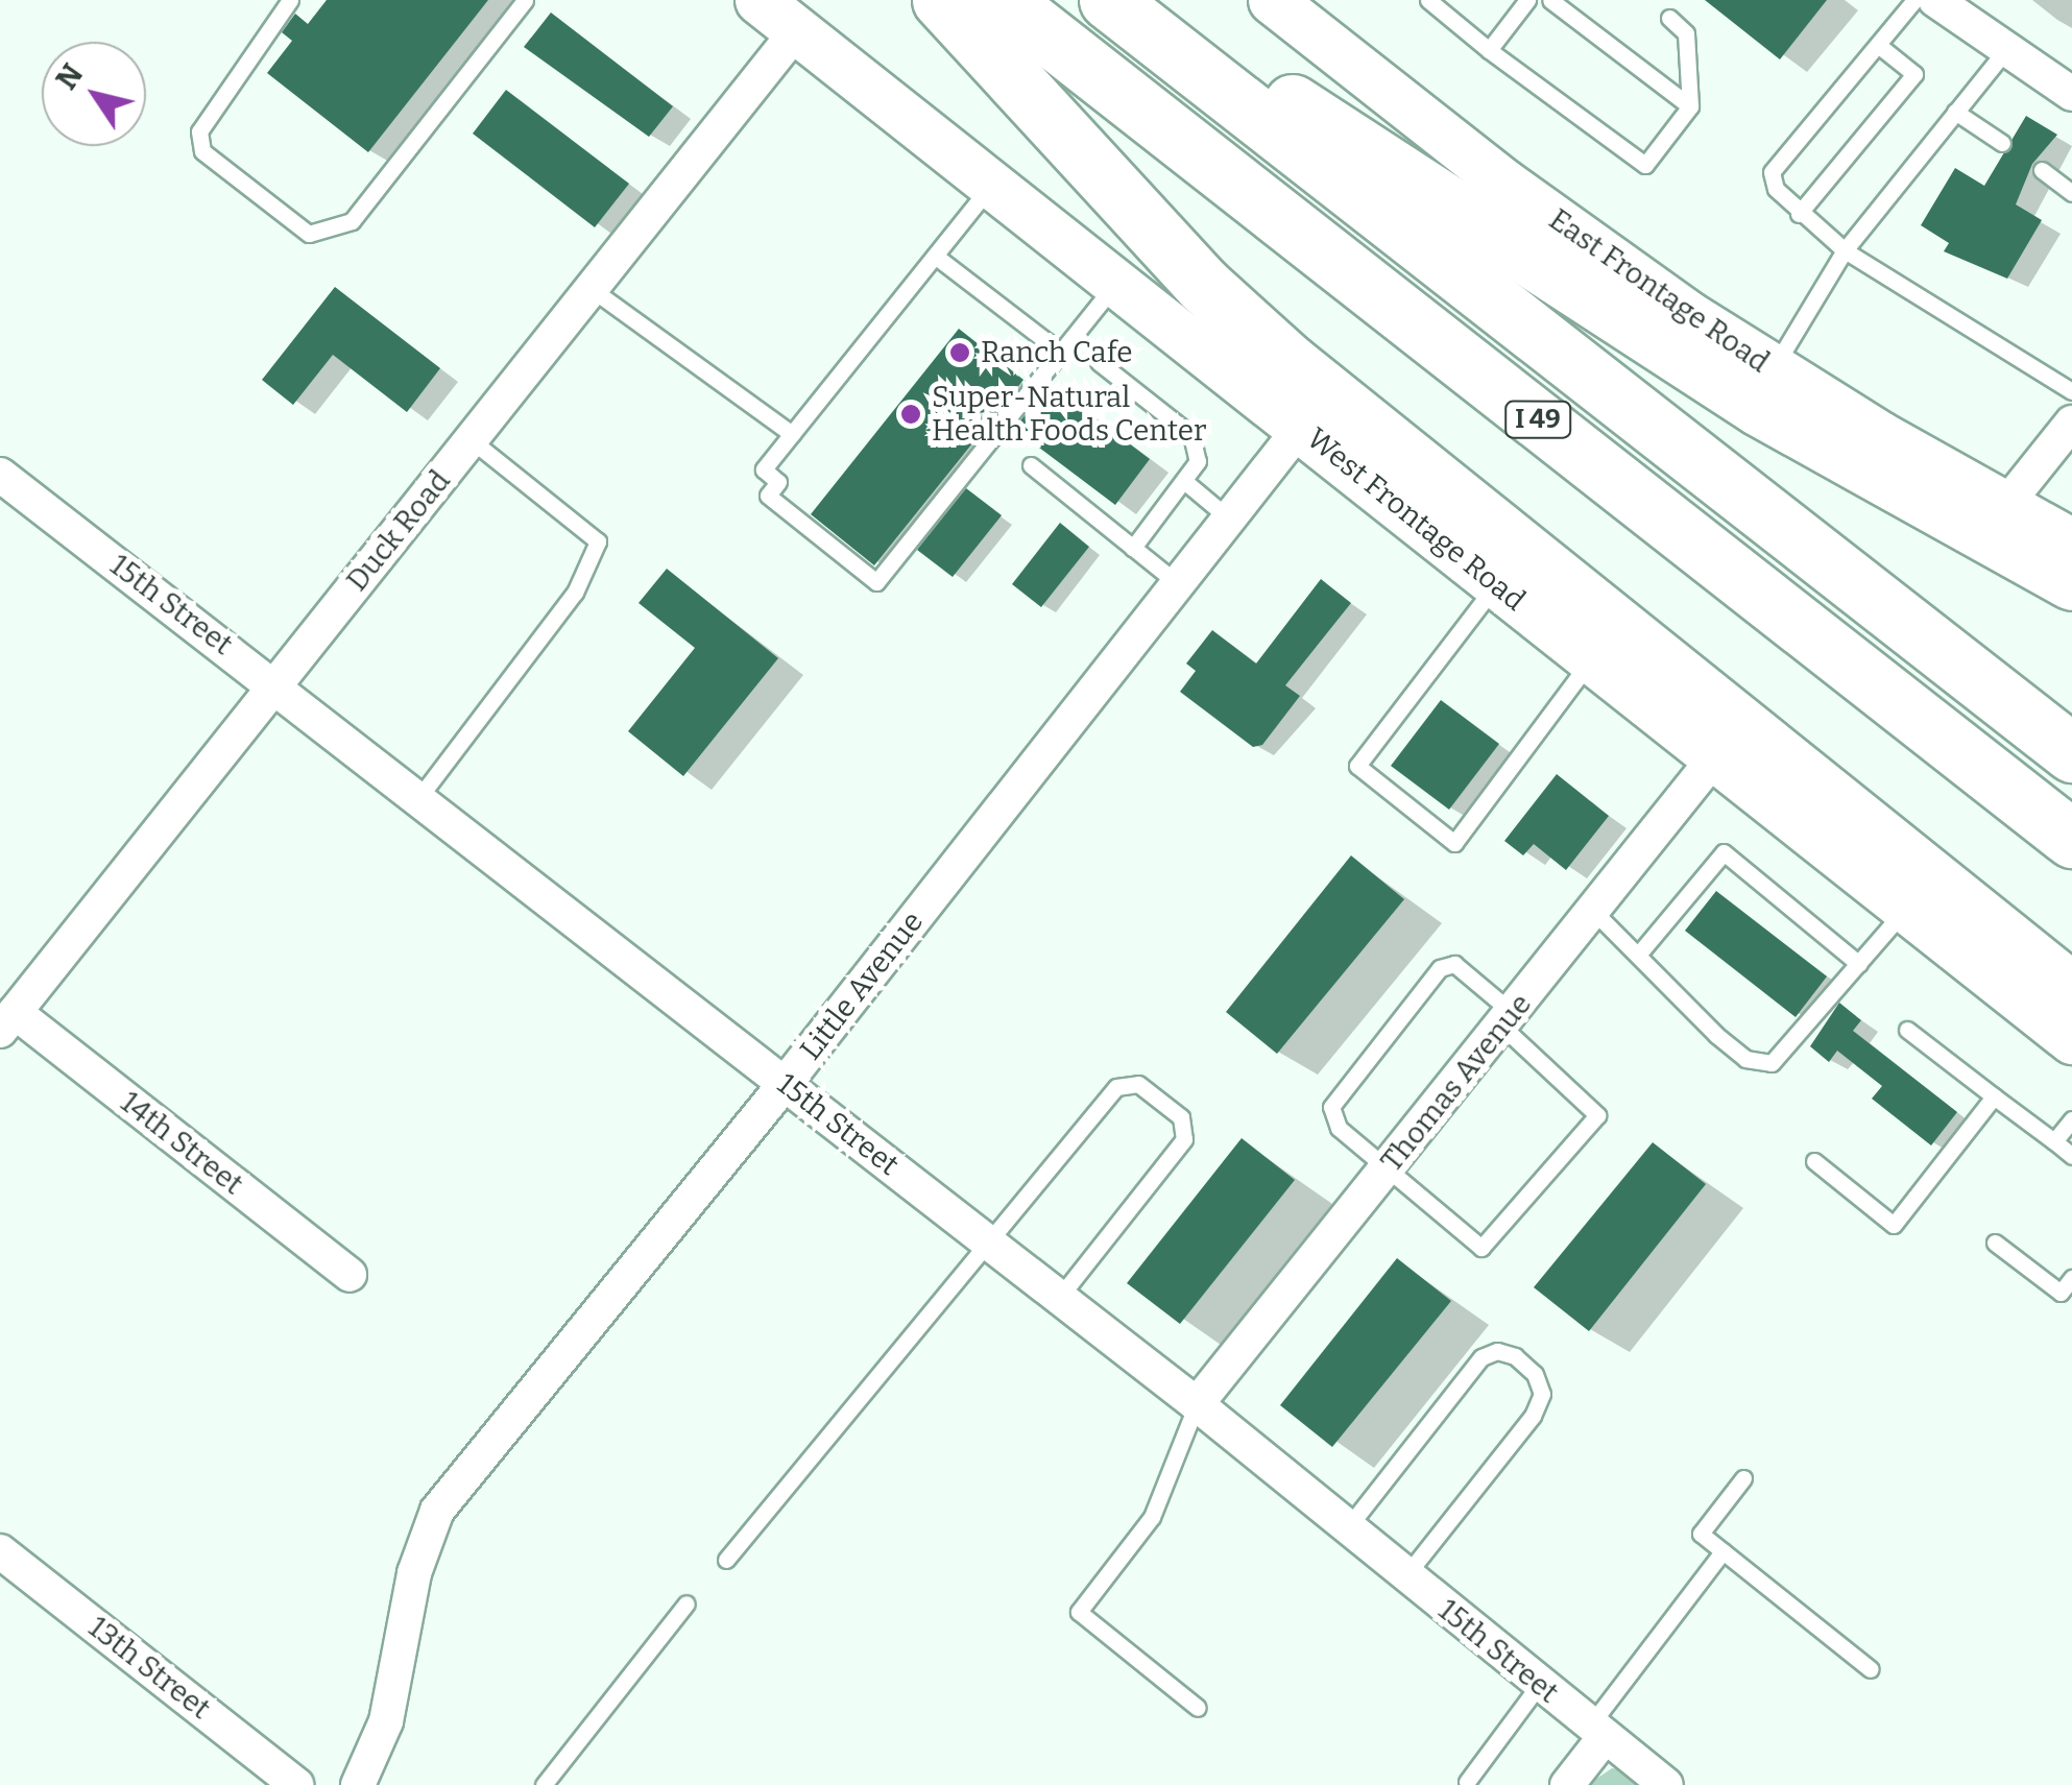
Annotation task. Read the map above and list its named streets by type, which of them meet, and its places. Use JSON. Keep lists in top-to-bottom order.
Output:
{
  "streets": {
    "highway": ["I 49"],
    "street": [
      "East Frontage Road",
      "West Frontage Road",
      "Duck Road",
      "15th Street",
      "Little Avenue",
      "Thomas Avenue",
      "14th Street",
      "13th Street"
    ]
  },
  "crossings": [
    ["West Frontage Road", "Duck Road"],
    ["West Frontage Road", "Little Avenue"],
    ["West Frontage Road", "Thomas Avenue"],
    ["Duck Road", "15th Street"],
    ["Duck Road", "14th Street"],
    ["15th Street", "Little Avenue"],
    ["15th Street", "Thomas Avenue"]
  ],
  "places": ["Ranch Cafe", "Super-Natural Health Foods Center"],
  "north": "top left"
}
